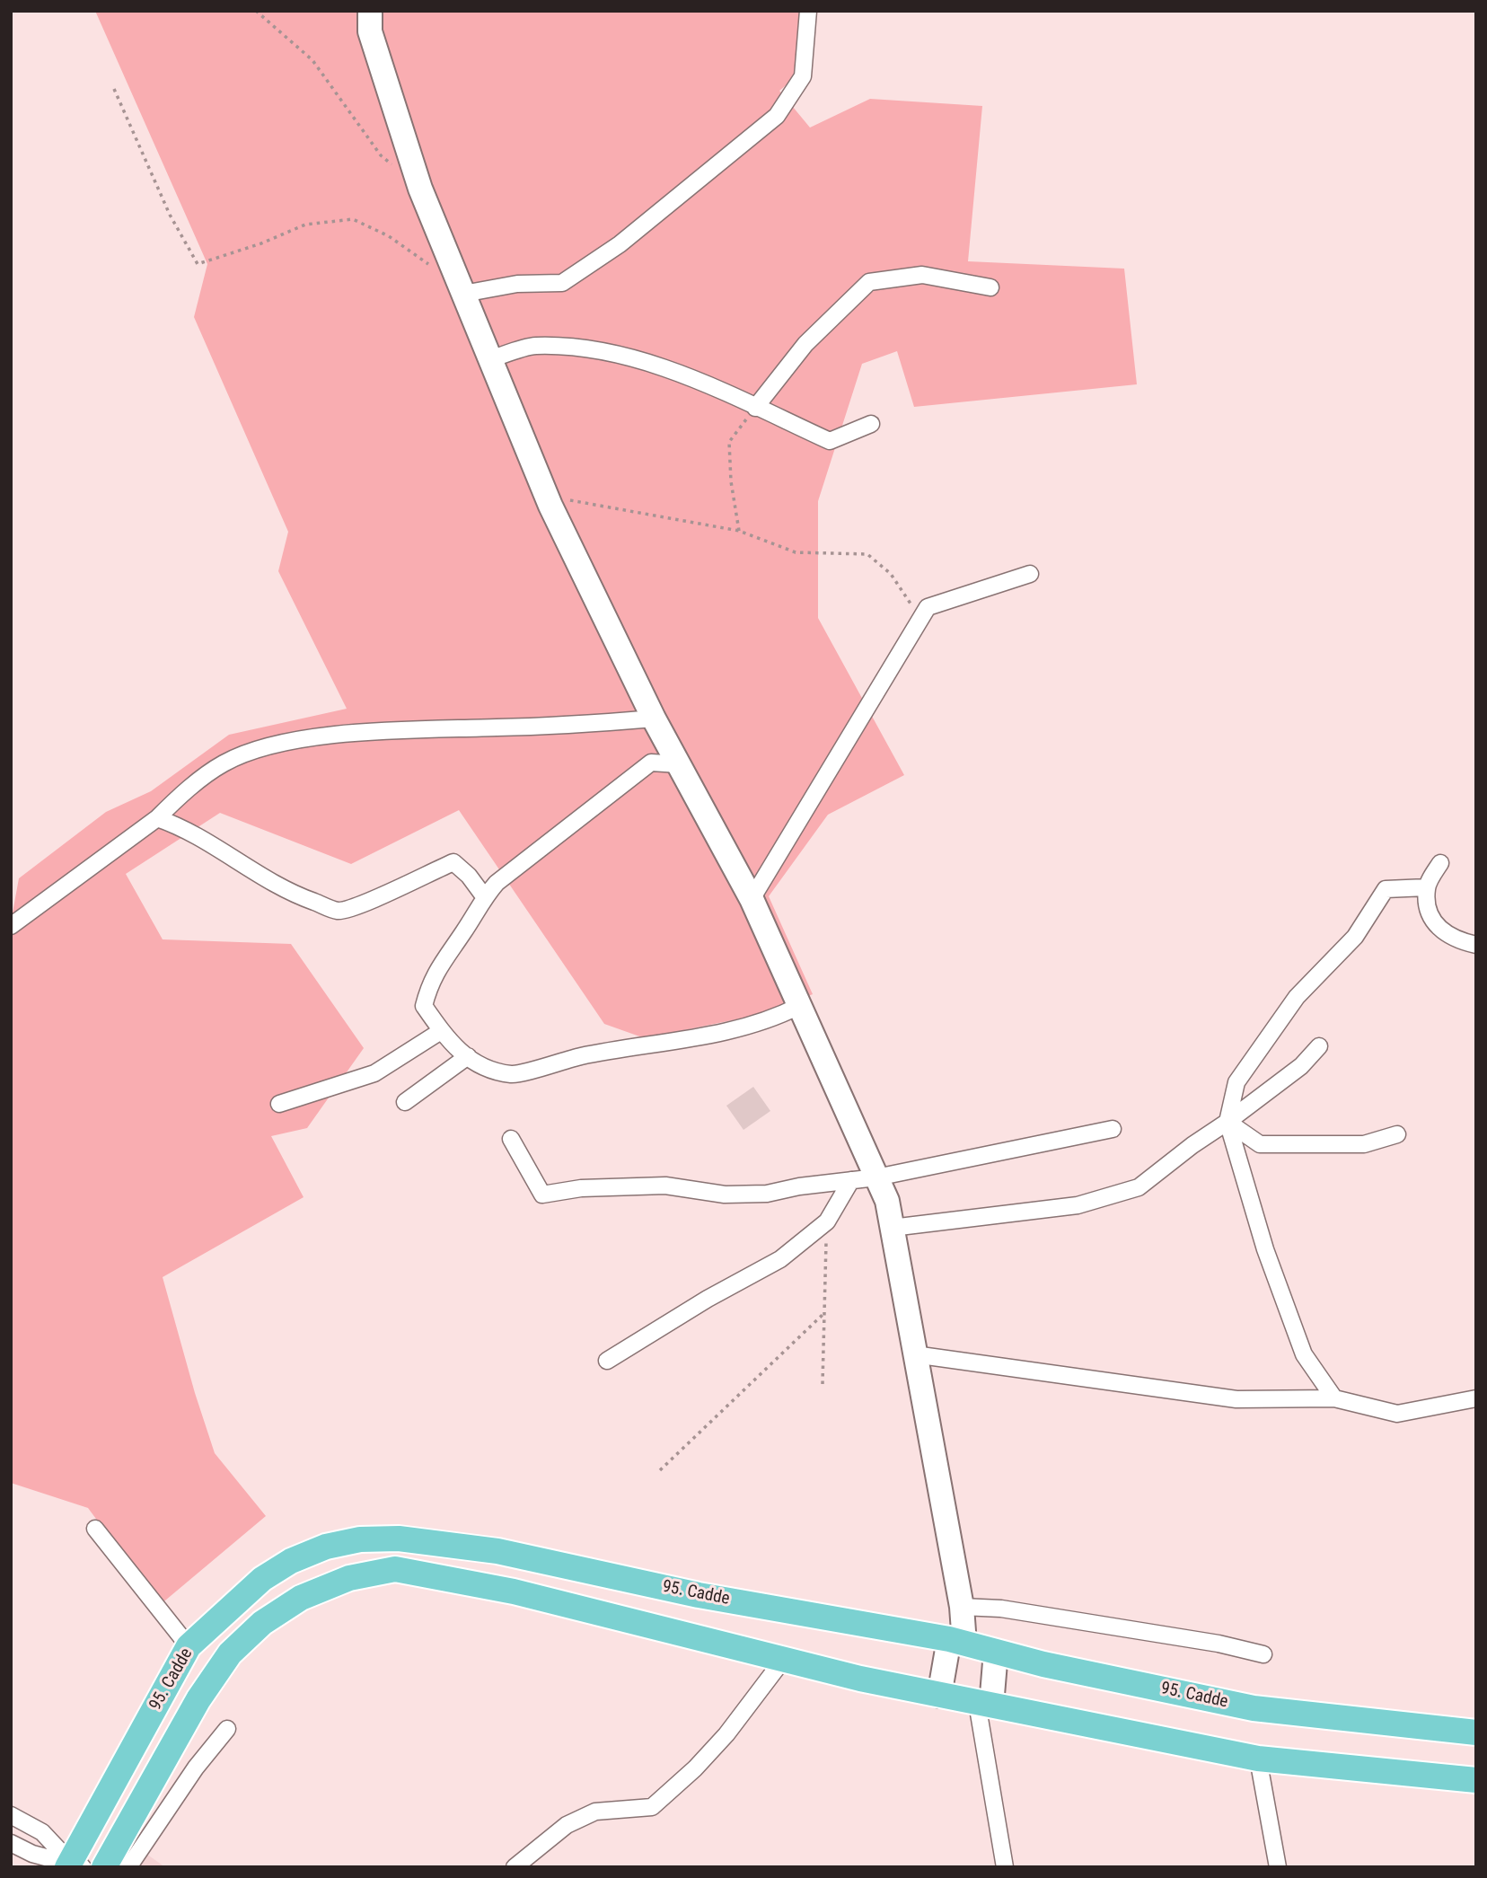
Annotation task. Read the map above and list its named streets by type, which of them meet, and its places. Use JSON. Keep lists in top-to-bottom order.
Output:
{
  "streets": {
    "main road": ["95. Cadde"]
  }
}
